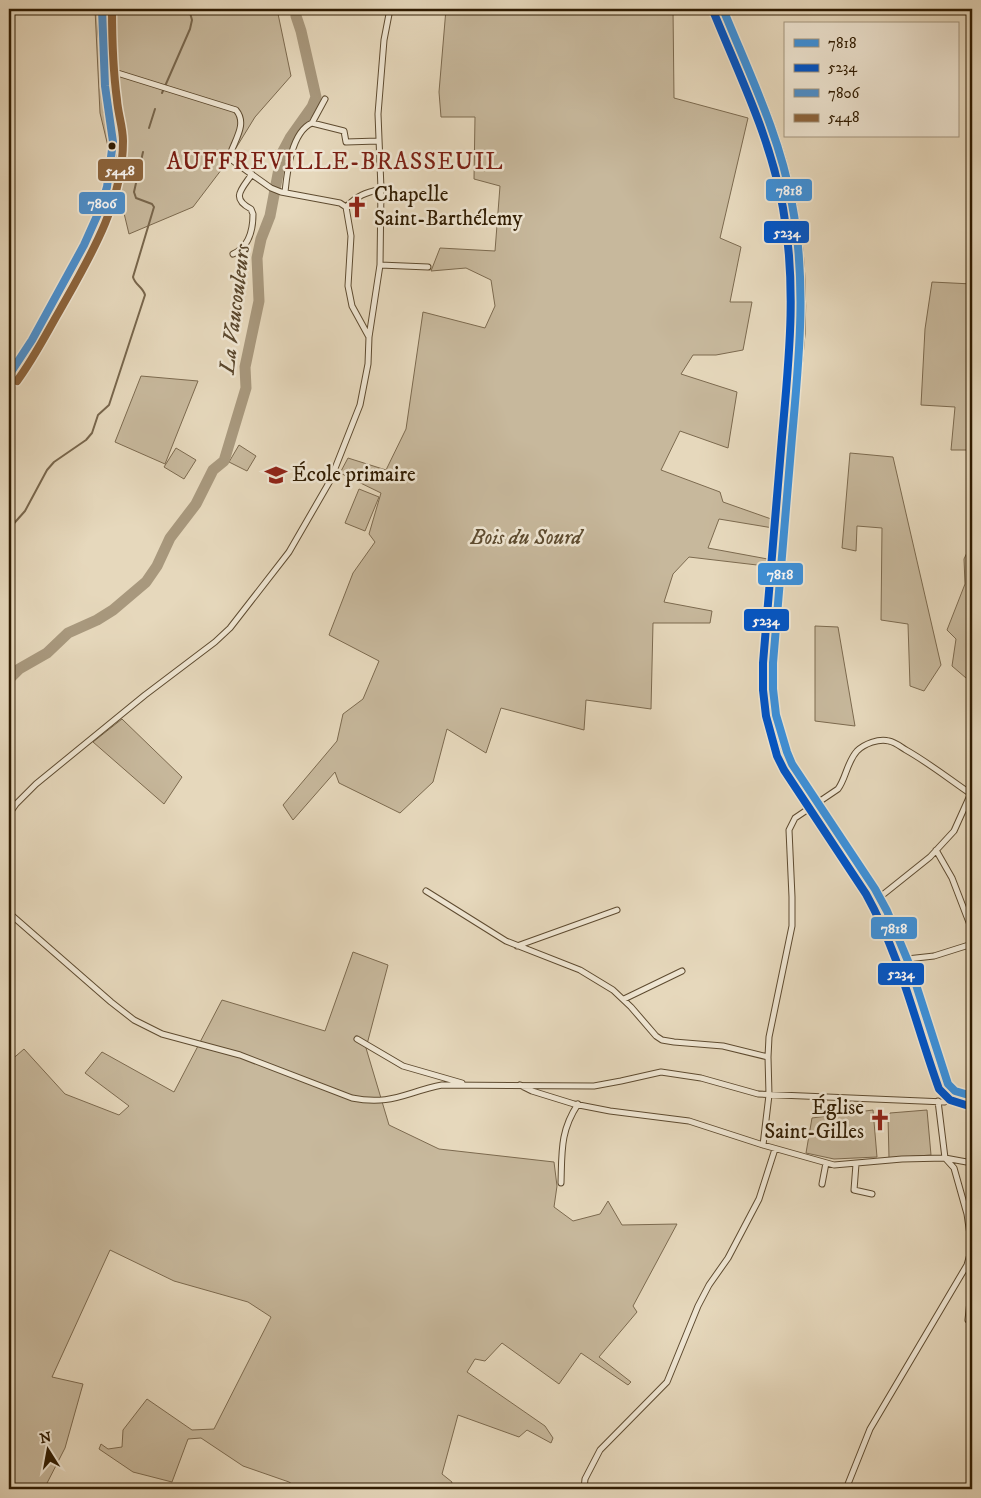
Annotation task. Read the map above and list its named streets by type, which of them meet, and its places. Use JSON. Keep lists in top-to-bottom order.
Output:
{
  "districts": ["AUFFREVILLE-BRASSEUIL"],
  "water": ["La Vaucouleurs"],
  "parks": ["Bois du Sourd"],
  "places": {
    "church": ["Chapelle Saint-Barthélemy", "Église Saint-Gilles"],
    "school or university": ["École primaire"]
  },
  "lines": [
    "transit line 7818",
    "transit line 7806",
    "transit line 5448",
    "transit line 5234"
  ],
  "legend": [
    "7818",
    "5234",
    "7806",
    "5448"
  ],
  "north": "top"
}
